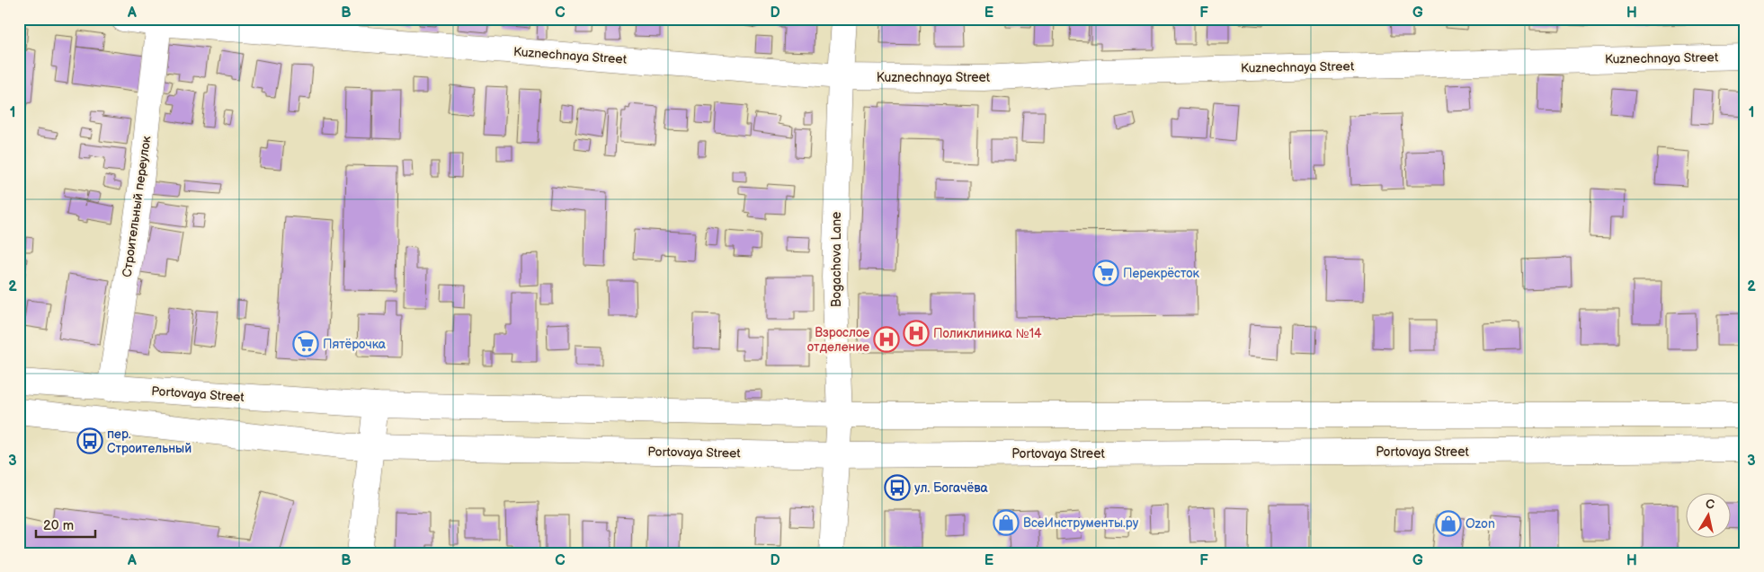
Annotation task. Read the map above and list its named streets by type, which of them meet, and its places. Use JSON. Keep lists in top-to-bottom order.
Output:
{
  "streets": {
    "main road": [
      "Kuznechnaya Street",
      "Строительный переулок",
      "Bogachova Lane",
      "Portovaya Street"
    ]
  },
  "crossings": [
    ["Kuznechnaya Street", "Строительный переулок"],
    ["Kuznechnaya Street", "Bogachova Lane"],
    ["Строительный переулок", "Portovaya Street"],
    ["Bogachova Lane", "Portovaya Street"]
  ],
  "places": {
    "supermarket": ["Перекрёсток", "Пятёрочка"],
    "hospital": ["Поликлиника №14", "Взрослое отделение"],
    "bus stop": ["пер. Строительный", "ул. Богачёва"],
    "shop": ["ВсеИнструменты.ру", "Ozon"]
  },
  "scale_bar": "20 m",
  "north": "top",
  "grid": {
    "columns": [
      "A",
      "B",
      "C",
      "D",
      "E",
      "F",
      "G",
      "H"
    ],
    "rows": ["1", "2", "3"]
  }
}
